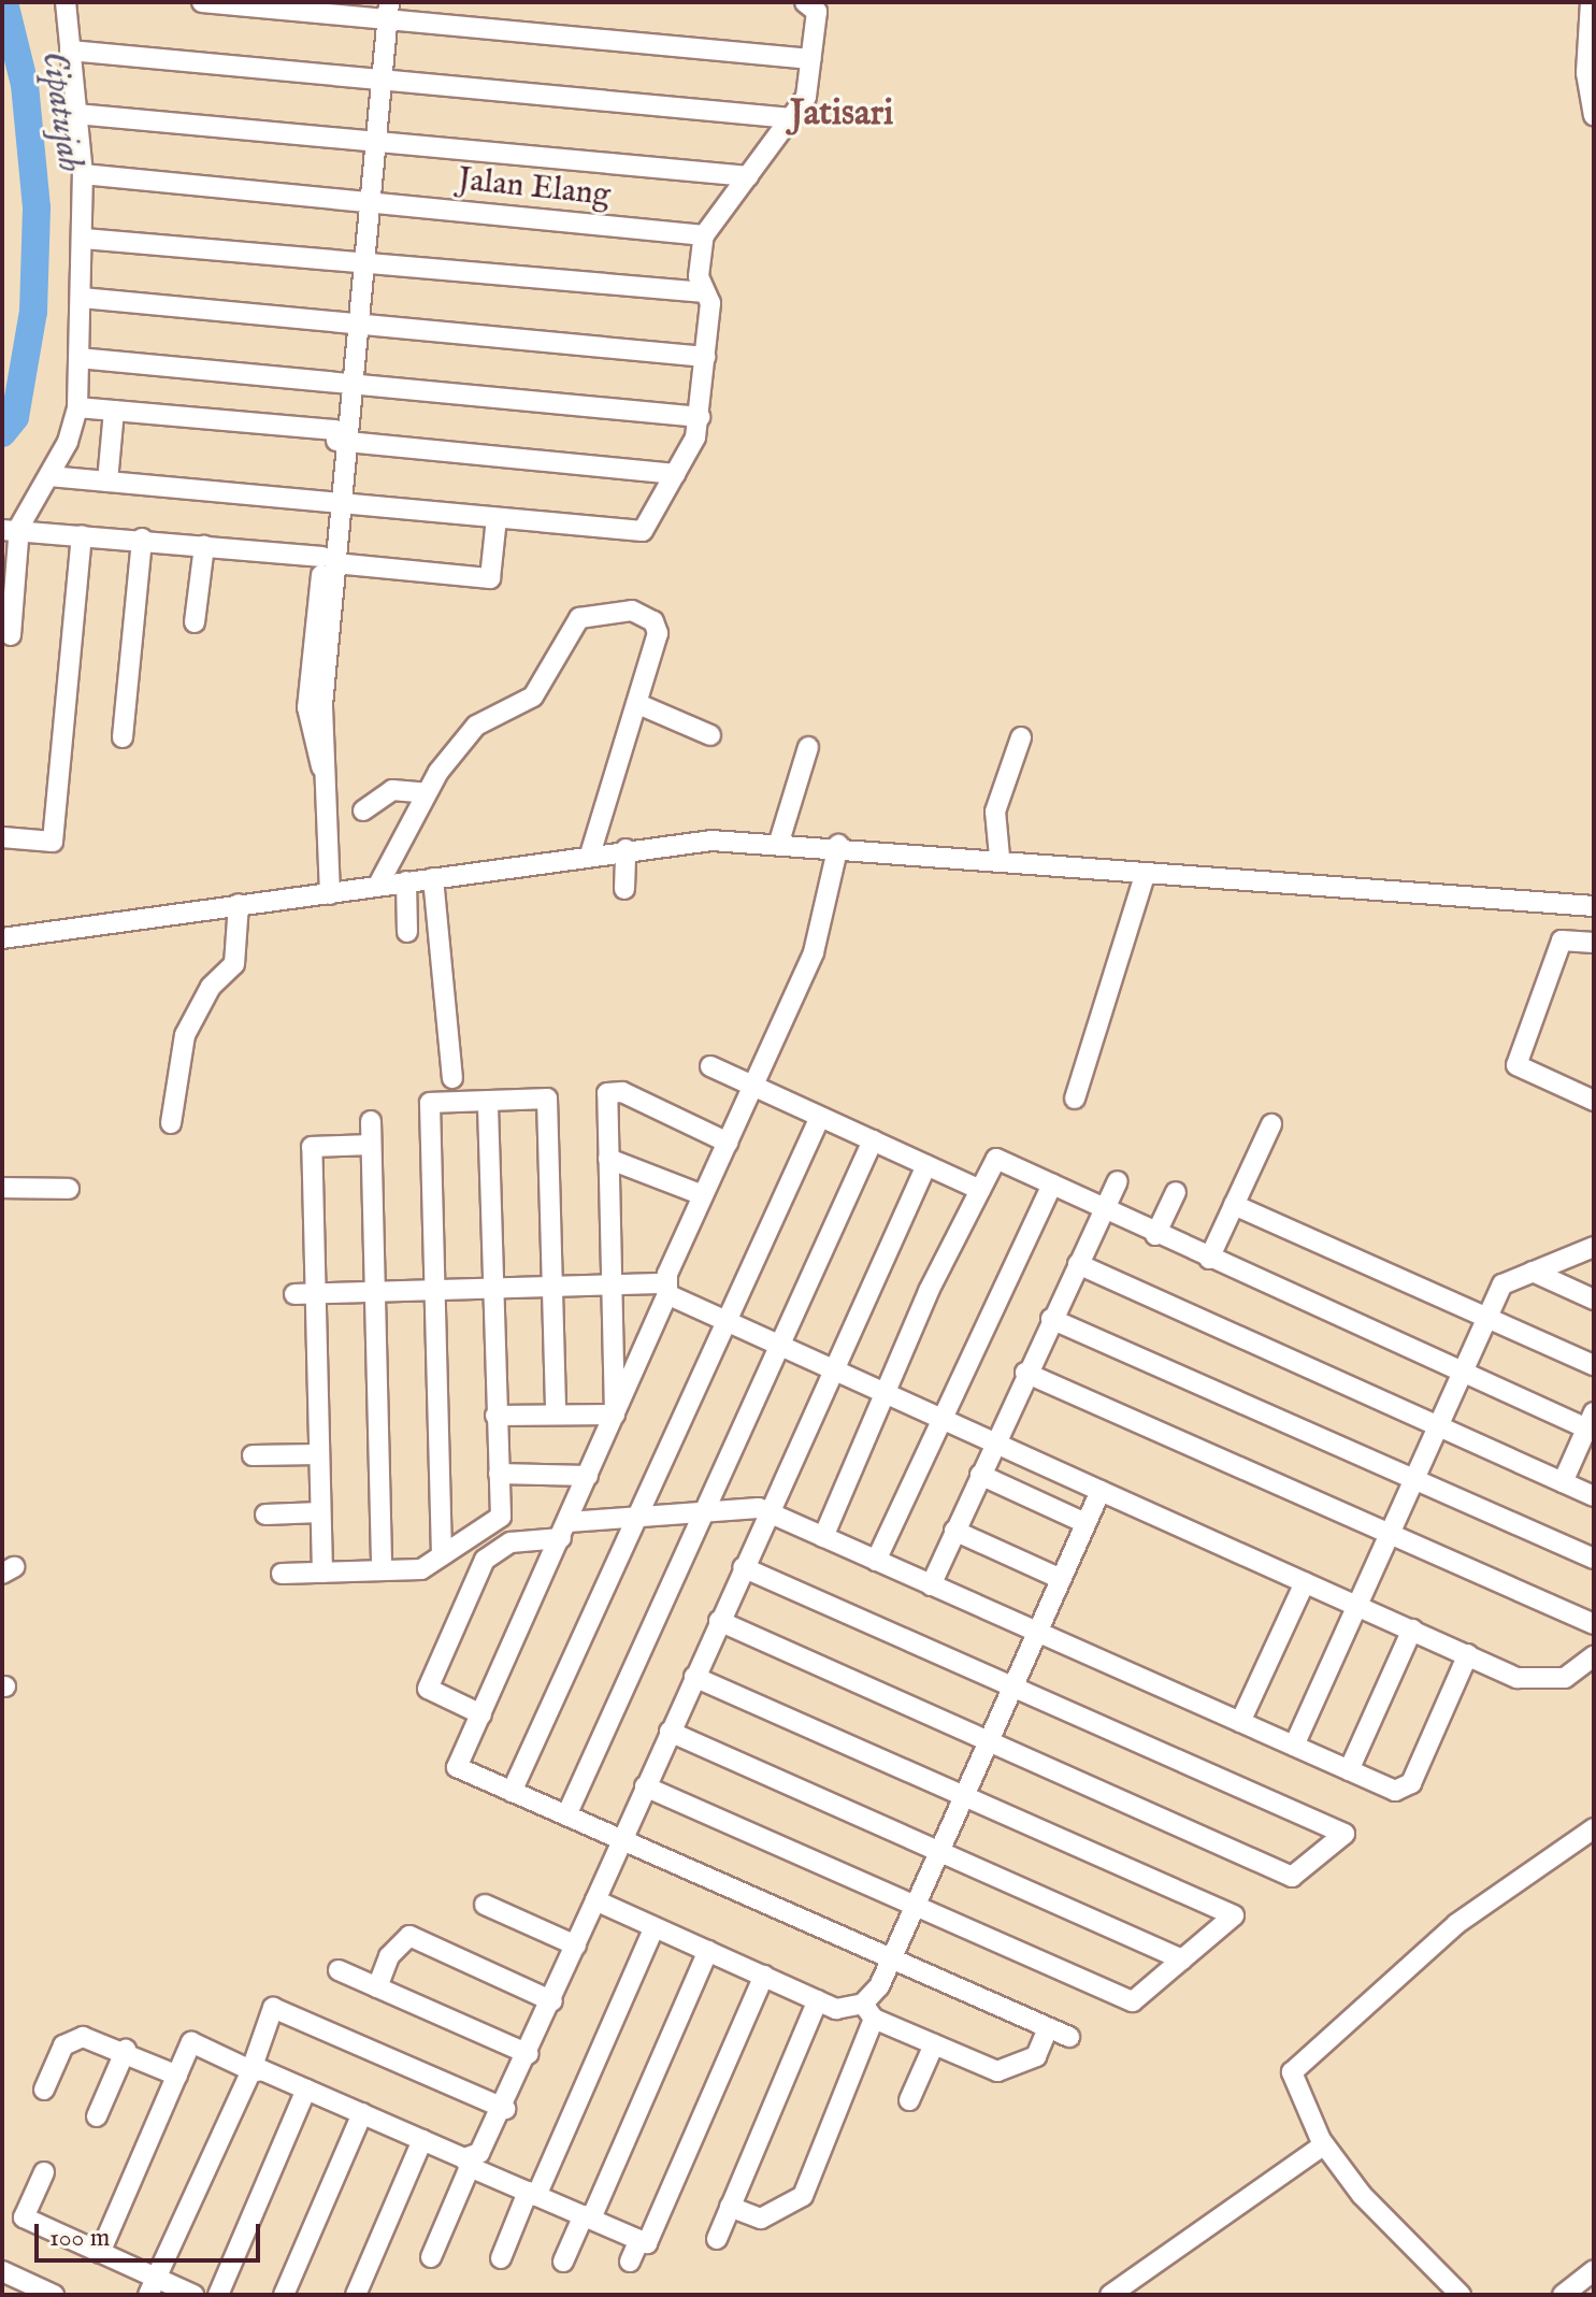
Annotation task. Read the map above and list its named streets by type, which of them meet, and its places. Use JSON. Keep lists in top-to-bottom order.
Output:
{
  "streets": {
    "street": ["Jalan Elang"]
  },
  "districts": ["Jatisari"],
  "water": ["Cipatujah"],
  "scale_bar": "100 m"
}
